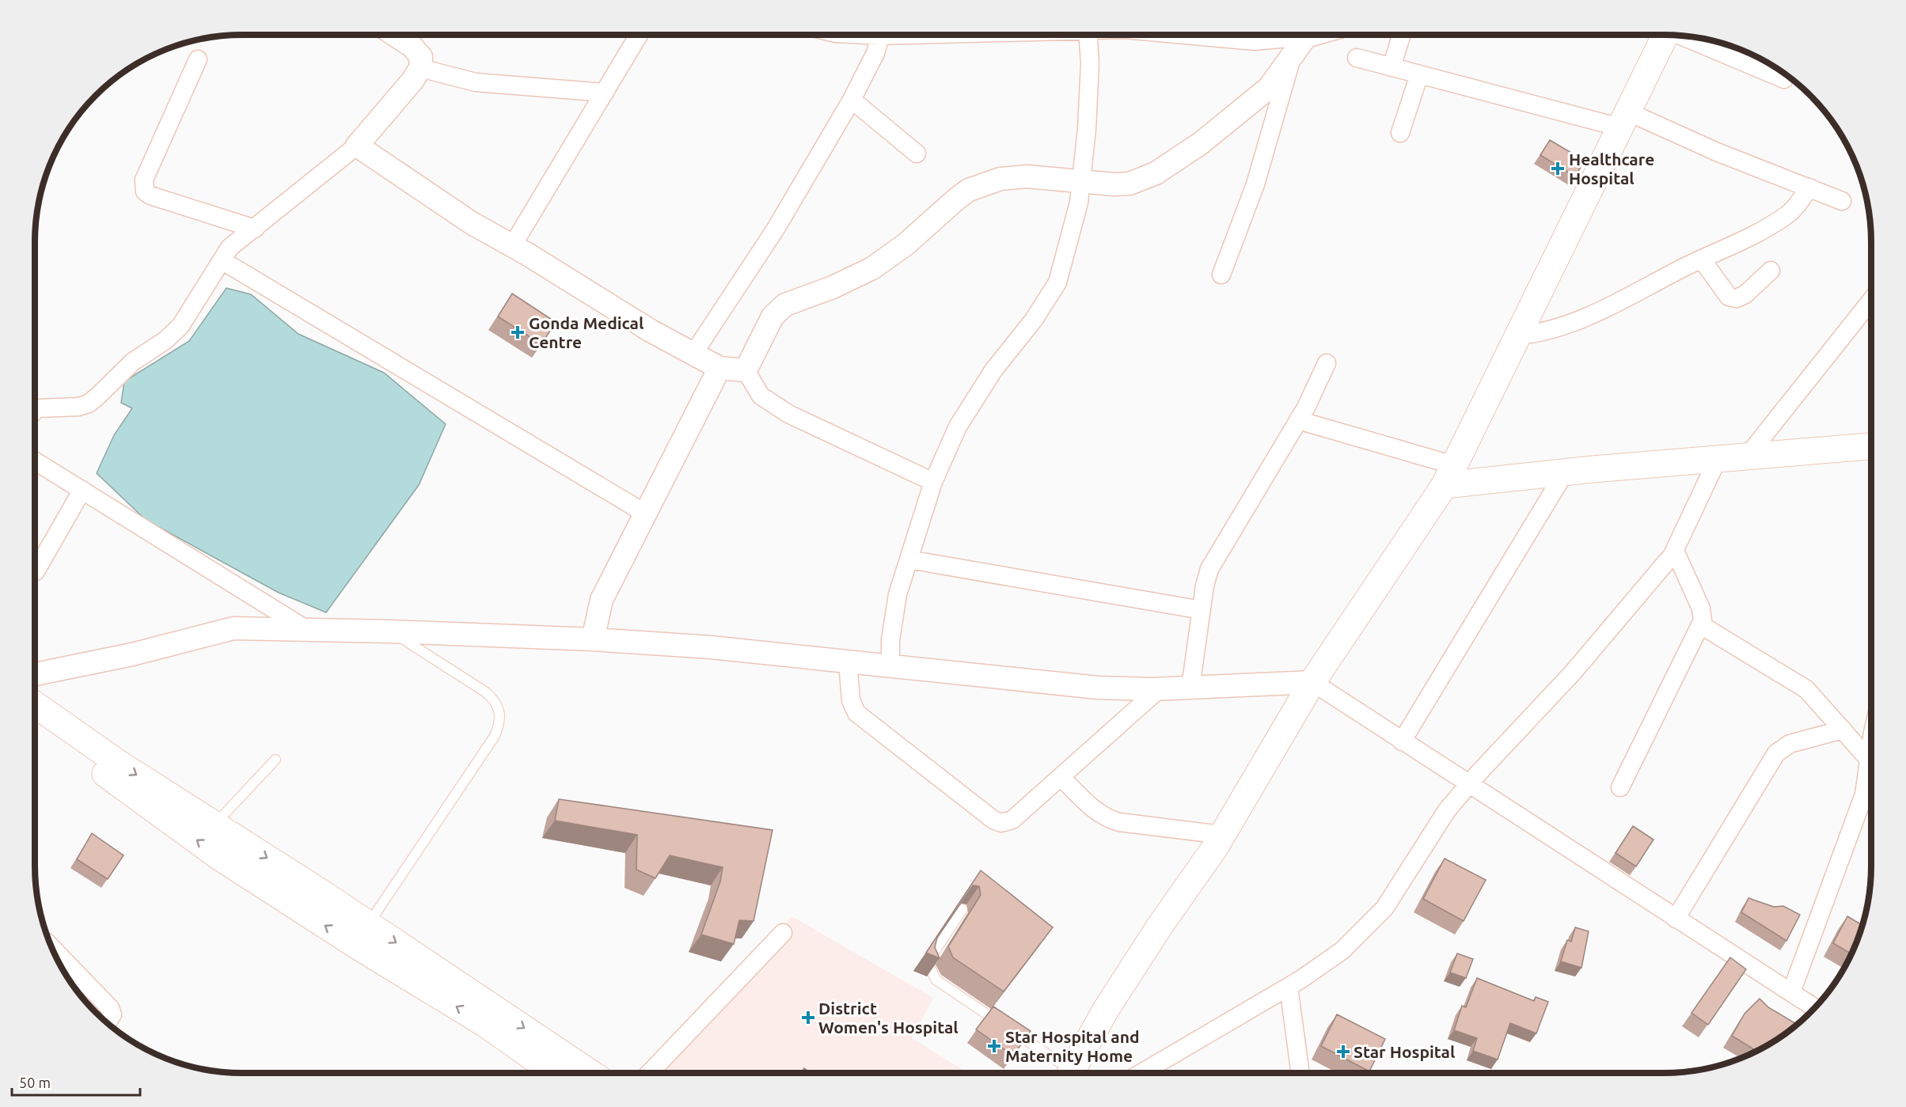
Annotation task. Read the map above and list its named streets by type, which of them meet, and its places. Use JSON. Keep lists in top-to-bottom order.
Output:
{
  "places": {
    "health": [
      "Healthcare Hospital",
      "Gonda Medical Centre",
      "District Women's Hospital",
      "Star Hospital and Maternity Home",
      "Star Hospital"
    ]
  },
  "scale_bar": "50 m"
}
